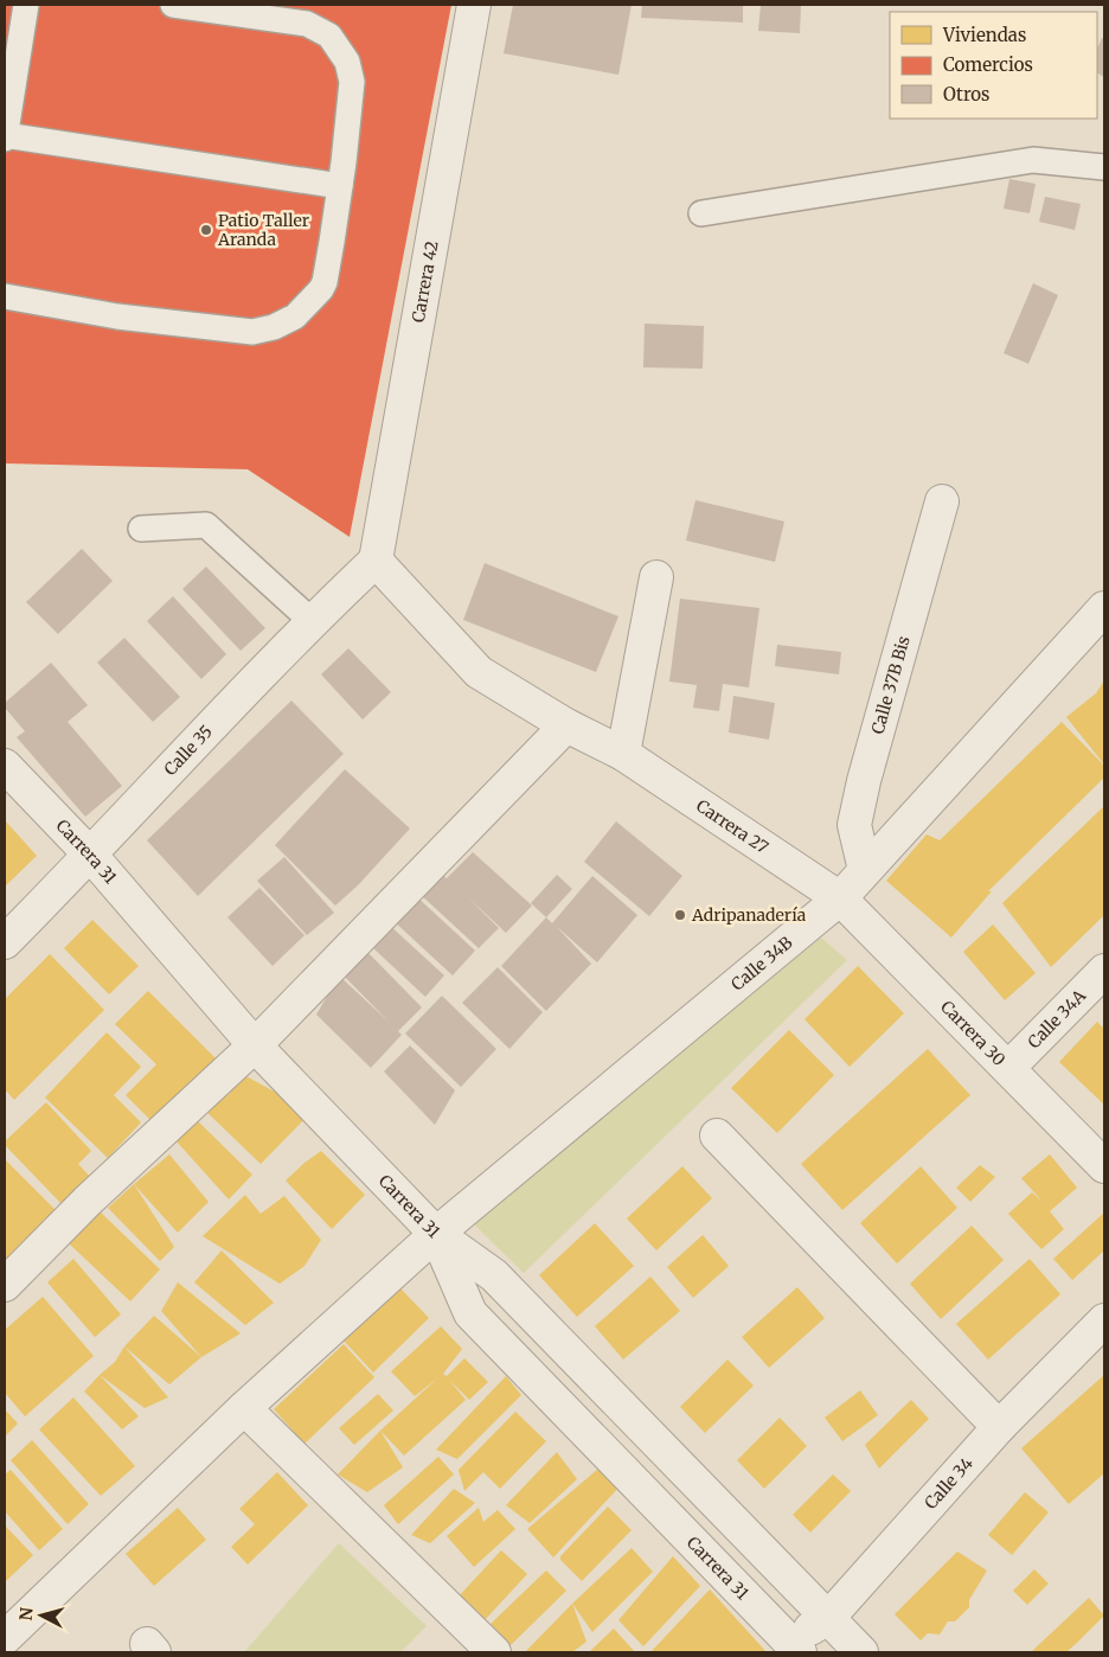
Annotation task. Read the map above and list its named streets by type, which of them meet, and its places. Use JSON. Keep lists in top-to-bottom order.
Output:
{
  "streets": {
    "street": [
      "Carrera 42",
      "Calle 37B Bis",
      "Calle 35",
      "Carrera 27",
      "Carrera 31",
      "Calle 34B",
      "Calle 34A",
      "Carrera 30",
      "Calle 34"
    ]
  },
  "crossings": [
    ["Carrera 42", "Calle 35"],
    ["Carrera 42", "Carrera 27"],
    ["Calle 37B Bis", "Calle 34B"],
    ["Calle 35", "Carrera 27"],
    ["Calle 35", "Carrera 31"],
    ["Carrera 27", "Calle 34B"],
    ["Carrera 27", "Carrera 30"],
    ["Carrera 31", "Calle 34B"],
    ["Carrera 31", "Calle 34"],
    ["Calle 34B", "Carrera 30"],
    ["Calle 34A", "Carrera 30"]
  ],
  "places": ["Patio Taller Aranda", "Adripanadería"],
  "legend": ["Viviendas", "Comercios", "Otros"],
  "north": "left"
}
